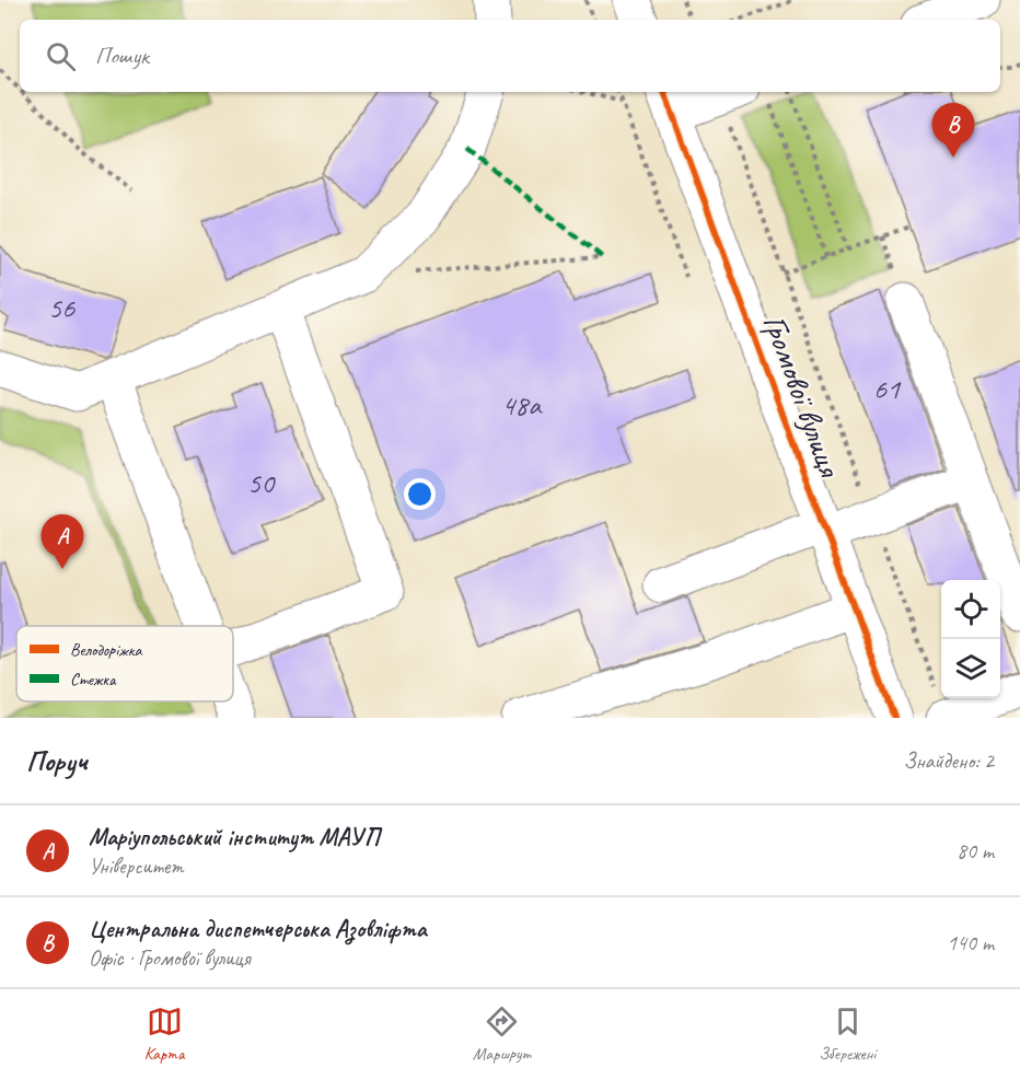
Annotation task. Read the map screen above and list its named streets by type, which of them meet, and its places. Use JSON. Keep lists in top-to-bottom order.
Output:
{
  "streets": {
    "street": ["Громової вулиця"]
  },
  "house_numbers": [
    "56",
    "61",
    "48а",
    "50"
  ],
  "legend": ["Велодоріжка", "Стежка"],
  "page": {
    "search": "Пошук",
    "pins": ["B", "A"],
    "heading": ["Поруч", "Знайдено: 2"],
    "list": [
      {
        "mark": "A",
        "name": "Маріупольський інститут МАУП",
        "note": "Університет",
        "value": "80 m"
      },
      {
        "mark": "B",
        "name": "Центральна диспетчерська Азовліфта",
        "note": "Офіс · Громової вулиця",
        "value": "140 m"
      }
    ],
    "nav": ["Карта", "Маршрут", "Збережені"]
  }
}
